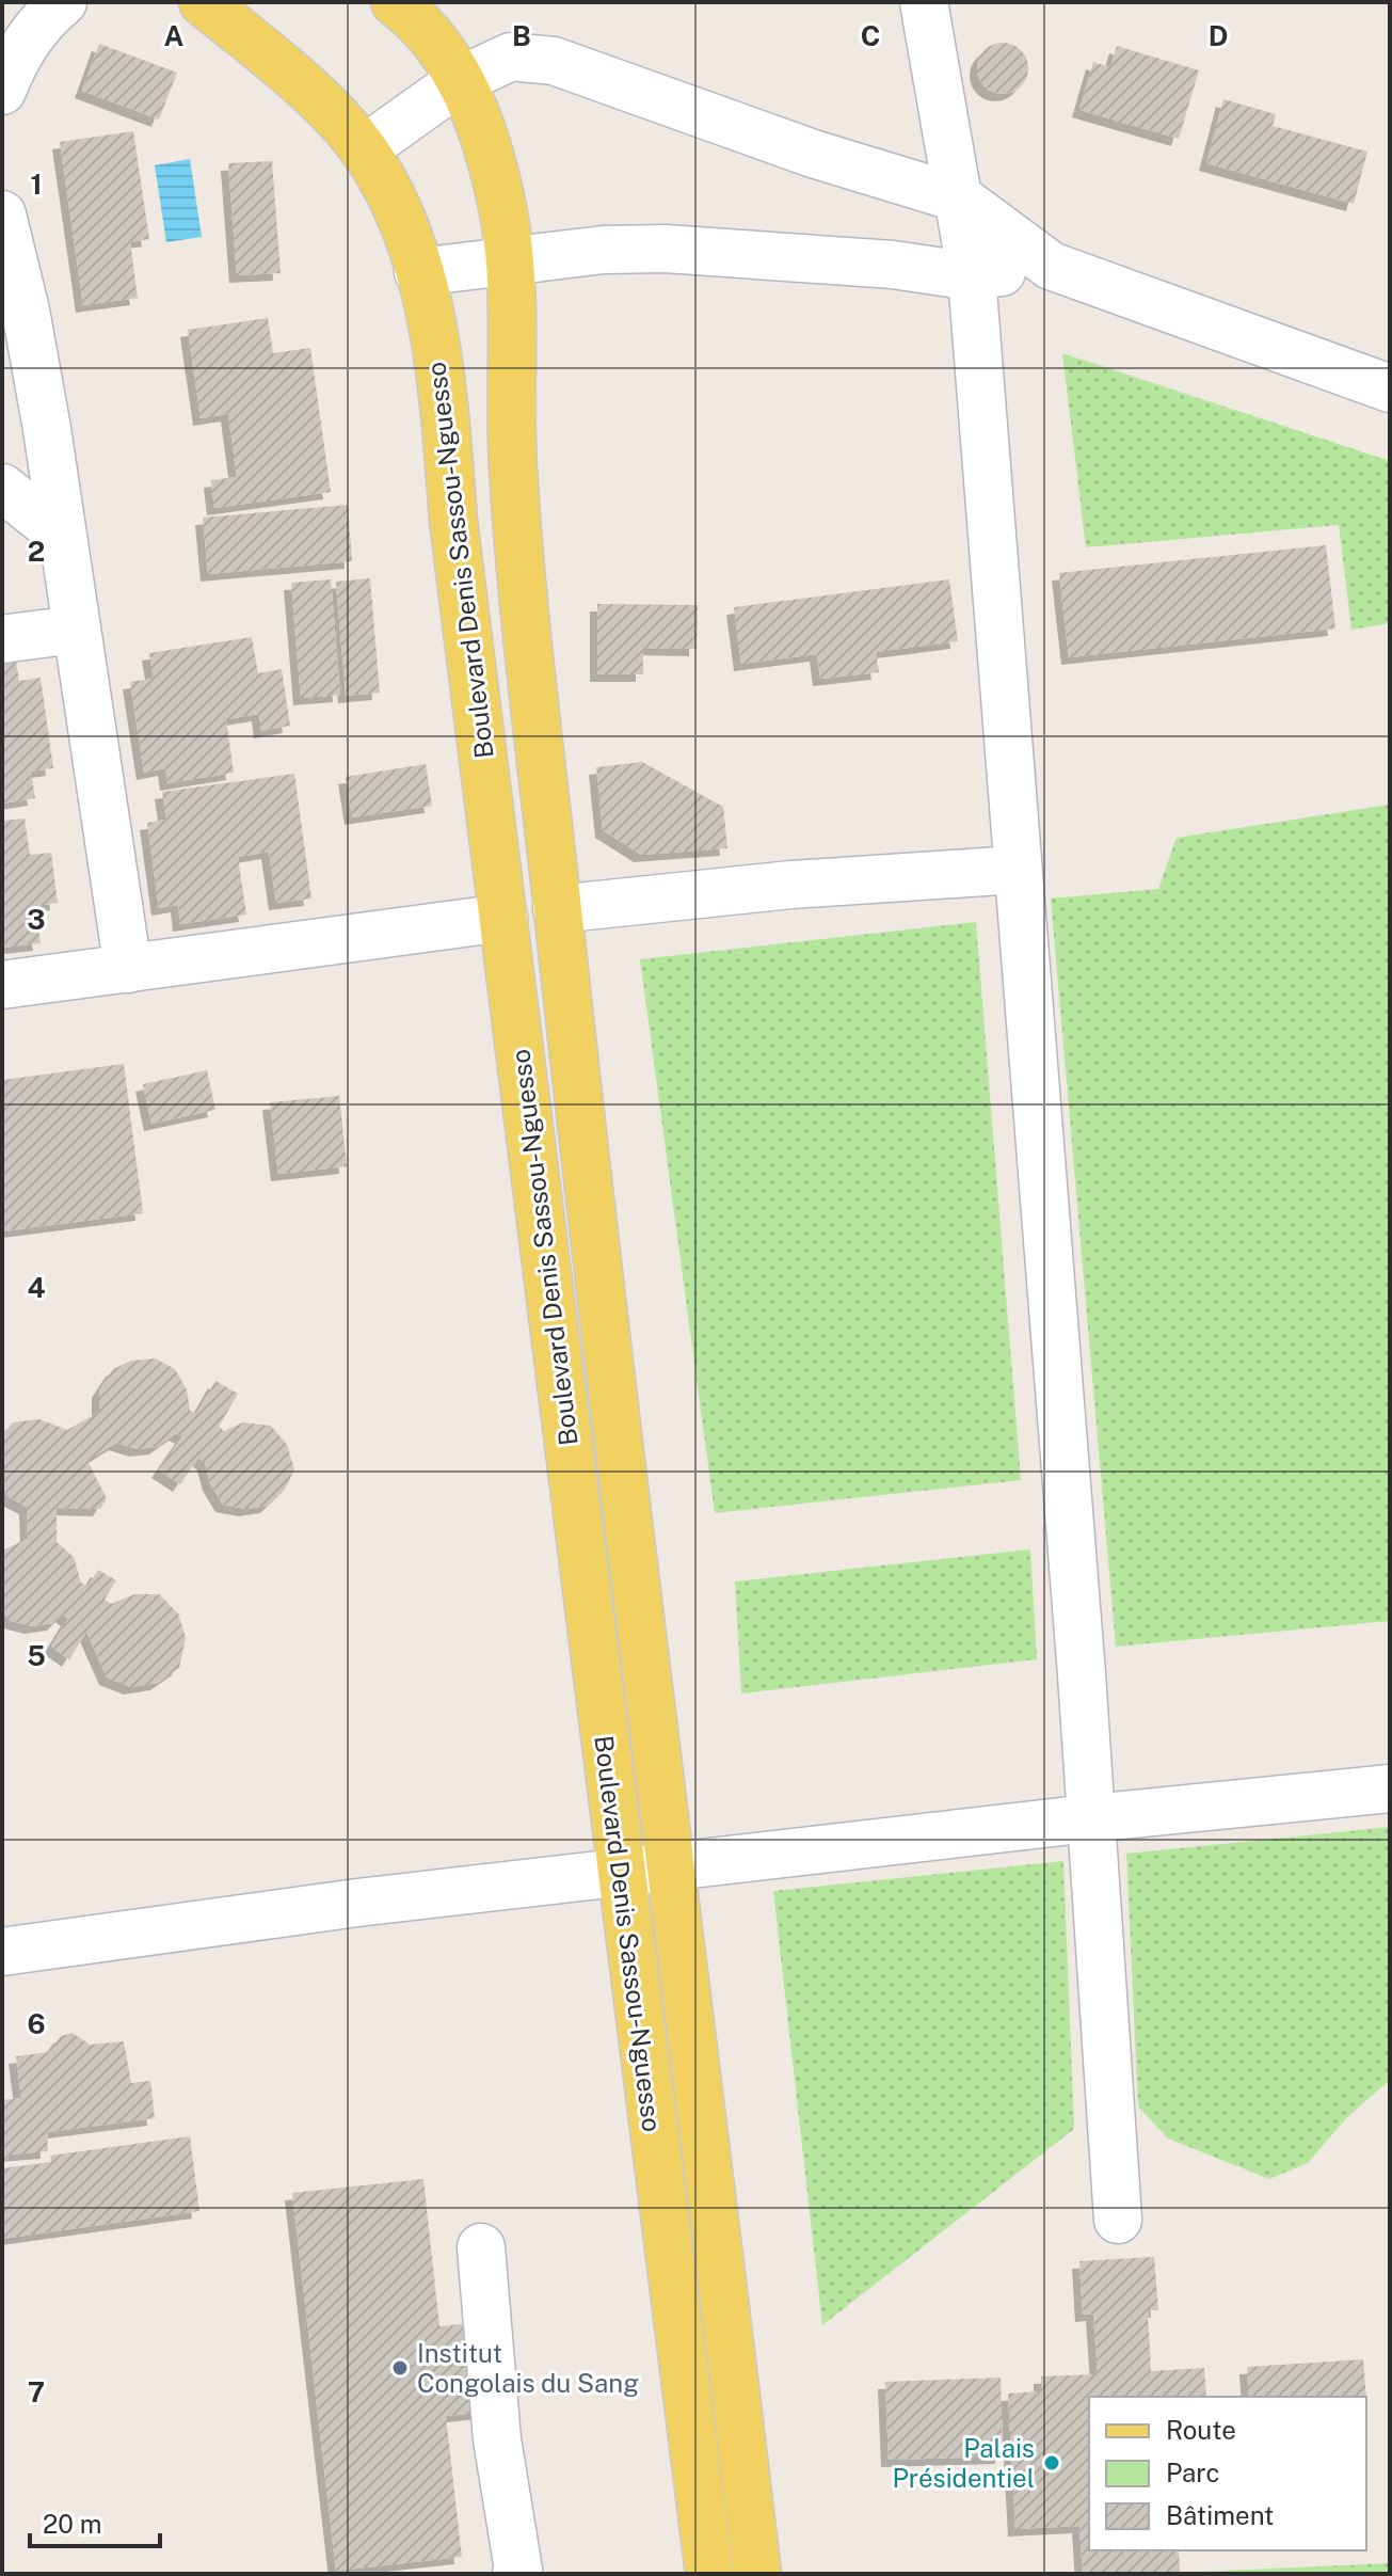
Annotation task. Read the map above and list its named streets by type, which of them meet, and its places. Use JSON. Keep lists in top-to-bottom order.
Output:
{
  "streets": {
    "main road": ["Boulevard Denis Sassou-Nguesso"]
  },
  "places": ["Institut Congolais du Sang", "Palais Présidentiel"],
  "legend": ["Route", "Parc", "Bâtiment"],
  "scale_bar": "20 m",
  "grid": {
    "columns": [
      "A",
      "B",
      "C",
      "D"
    ],
    "rows": [
      "1",
      "2",
      "3",
      "4",
      "5",
      "6",
      "7"
    ]
  }
}
